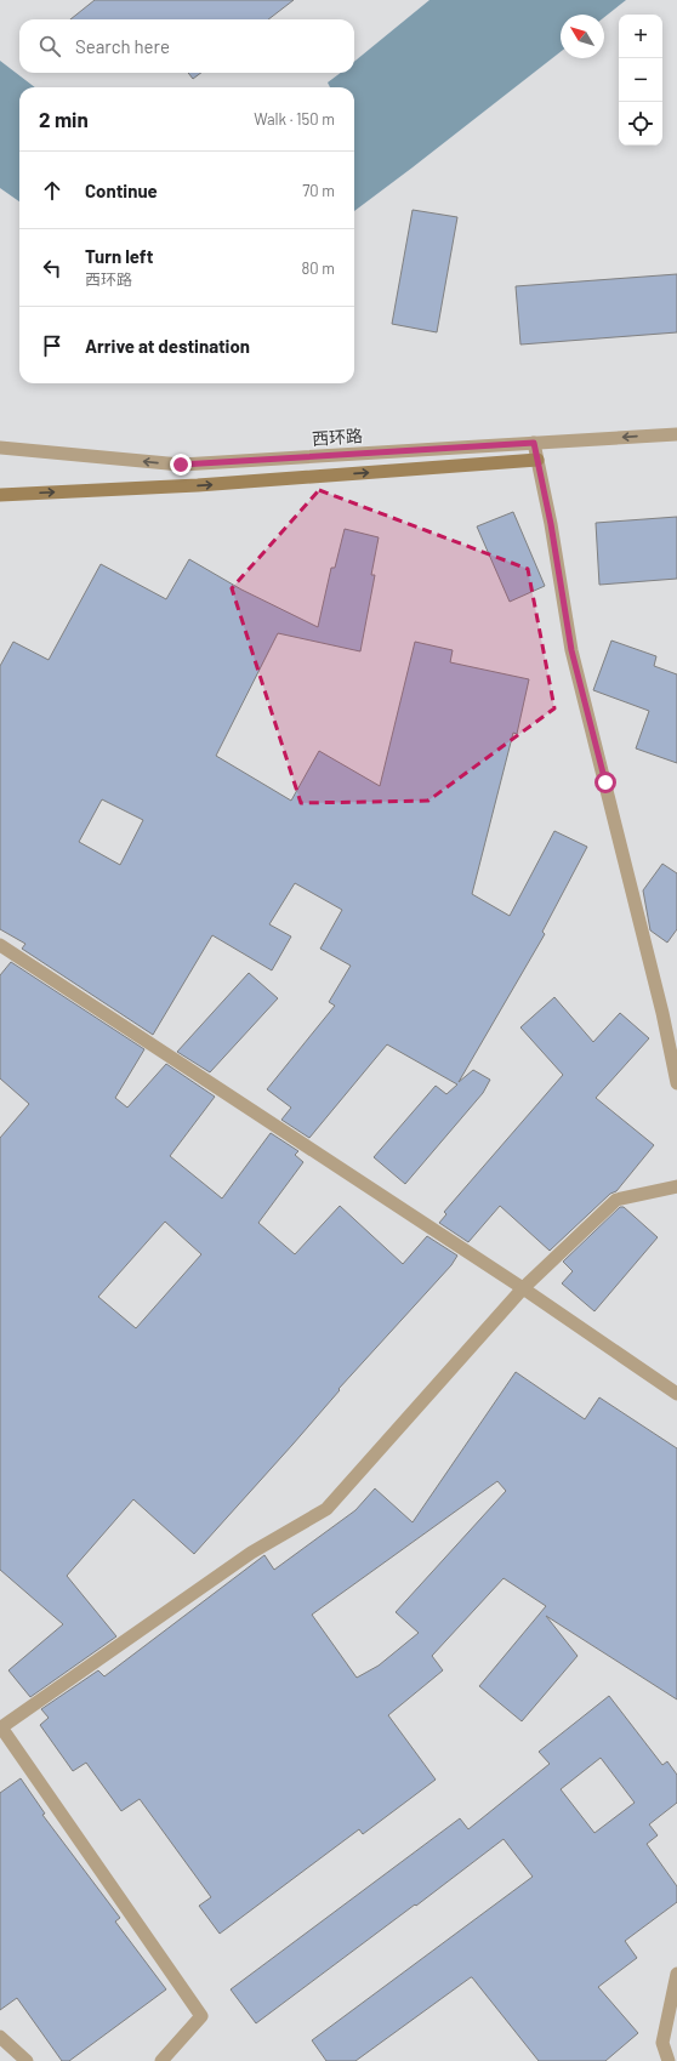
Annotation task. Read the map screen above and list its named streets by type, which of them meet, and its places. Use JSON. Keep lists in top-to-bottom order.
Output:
{
  "streets": {
    "street": ["西环路"]
  },
  "one_way": ["西环路"],
  "north": "top left",
  "page": {
    "map_buttons": ["+", "−"],
    "search": "Search here",
    "heading": ["2 min", "Walk · 150 m"],
    "list": [
      ["Continue", "70 m"],
      ["Turn left", "西环路", "80 m"],
      "Arrive at destination"
    ]
  }
}
